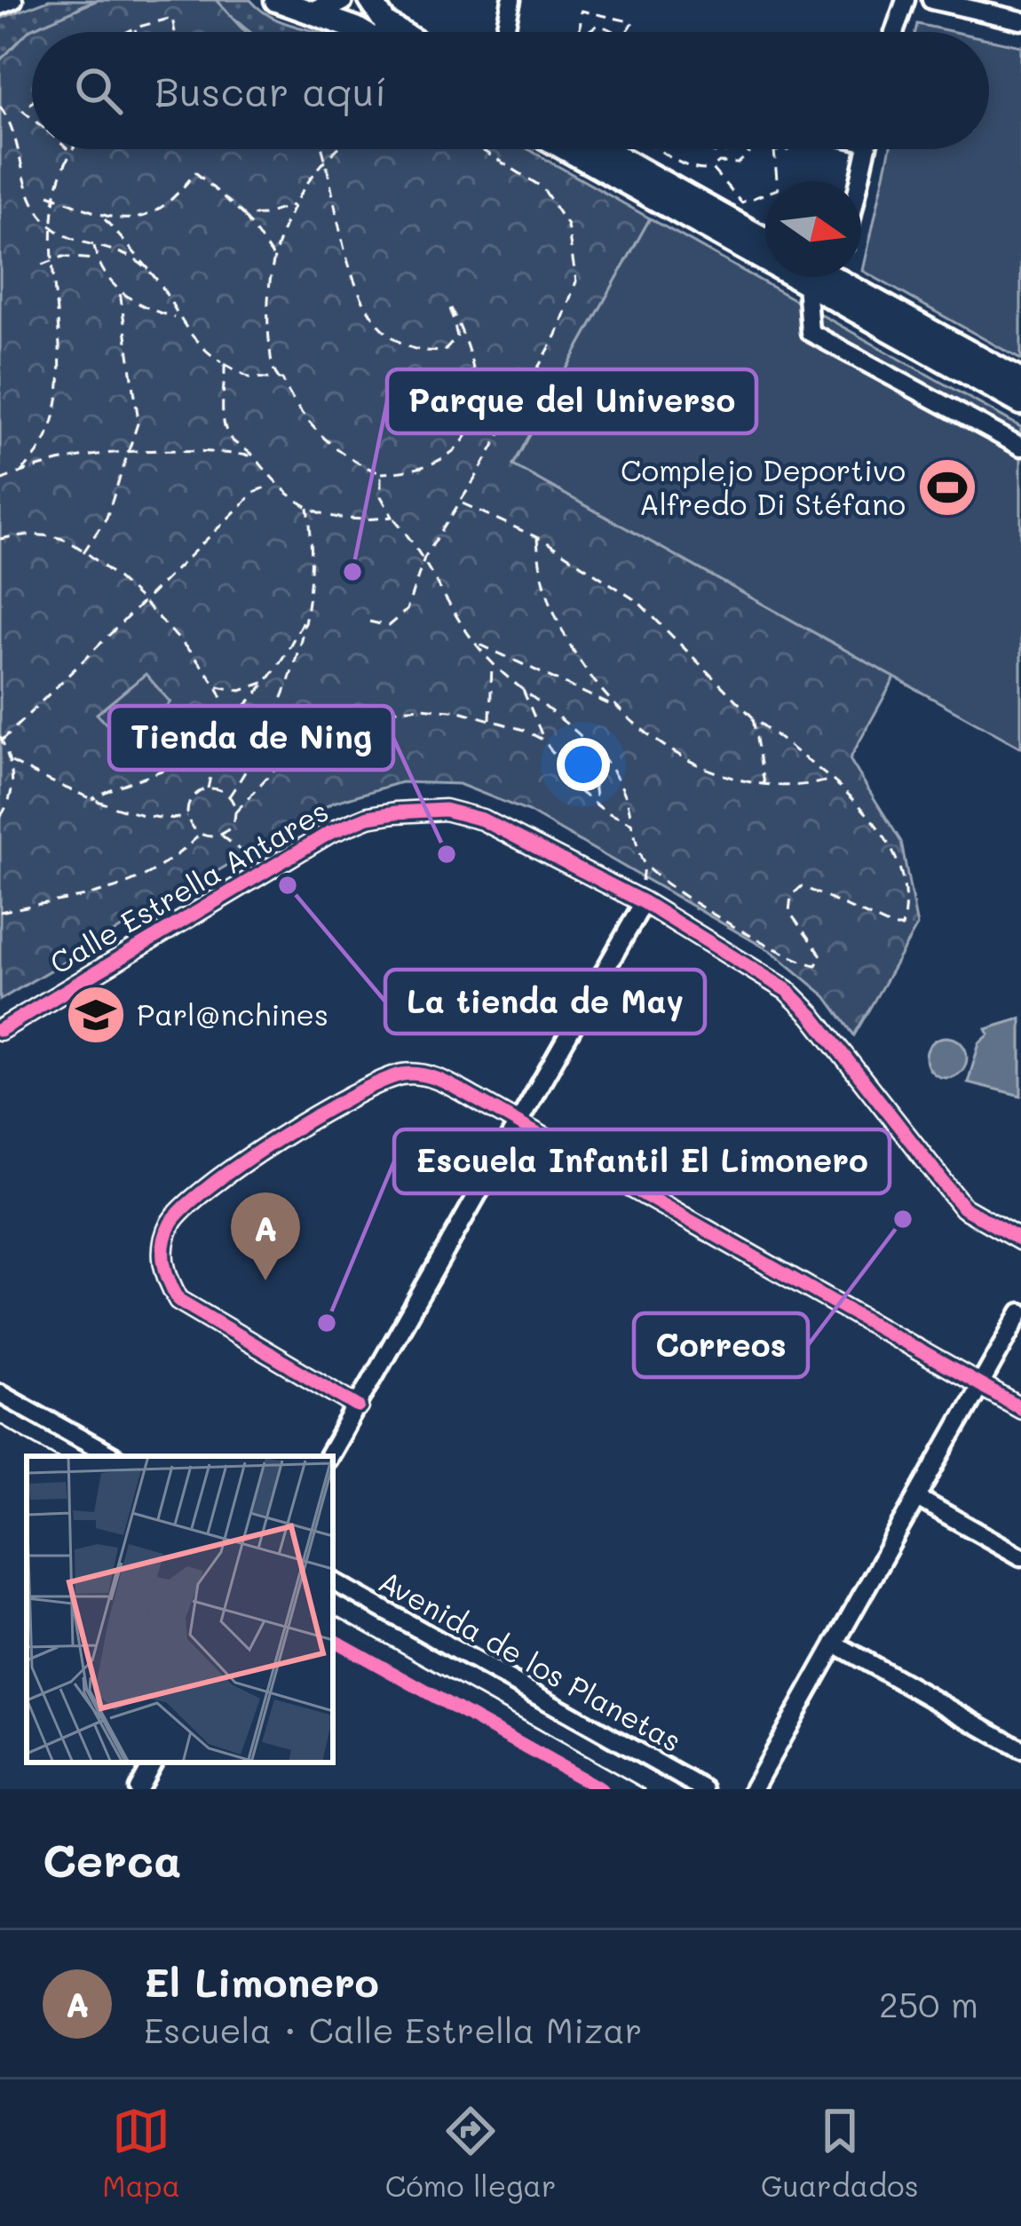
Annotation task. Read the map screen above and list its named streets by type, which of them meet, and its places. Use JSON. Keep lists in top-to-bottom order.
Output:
{
  "streets": {
    "street": ["Calle Estrella Antares", "Avenida de los Planetas"]
  },
  "places": {
    "sports": ["Complejo Deportivo Alfredo Di Stéfano"],
    "other": [
      "Parque del Universo",
      "Tienda de Ning",
      "La tienda de May",
      "Correos",
      "Escuela Infantil El Limonero"
    ],
    "school or university": ["Parl@nchines"]
  },
  "north": "right",
  "page": {
    "search": "Buscar aquí",
    "pins": "A",
    "heading": "Cerca",
    "list": [
      {
        "mark": "A",
        "name": "El Limonero",
        "note": "Escuela · Calle Estrella Mizar",
        "value": "250 m"
      }
    ],
    "nav": ["Mapa", "Cómo llegar", "Guardados"]
  }
}
